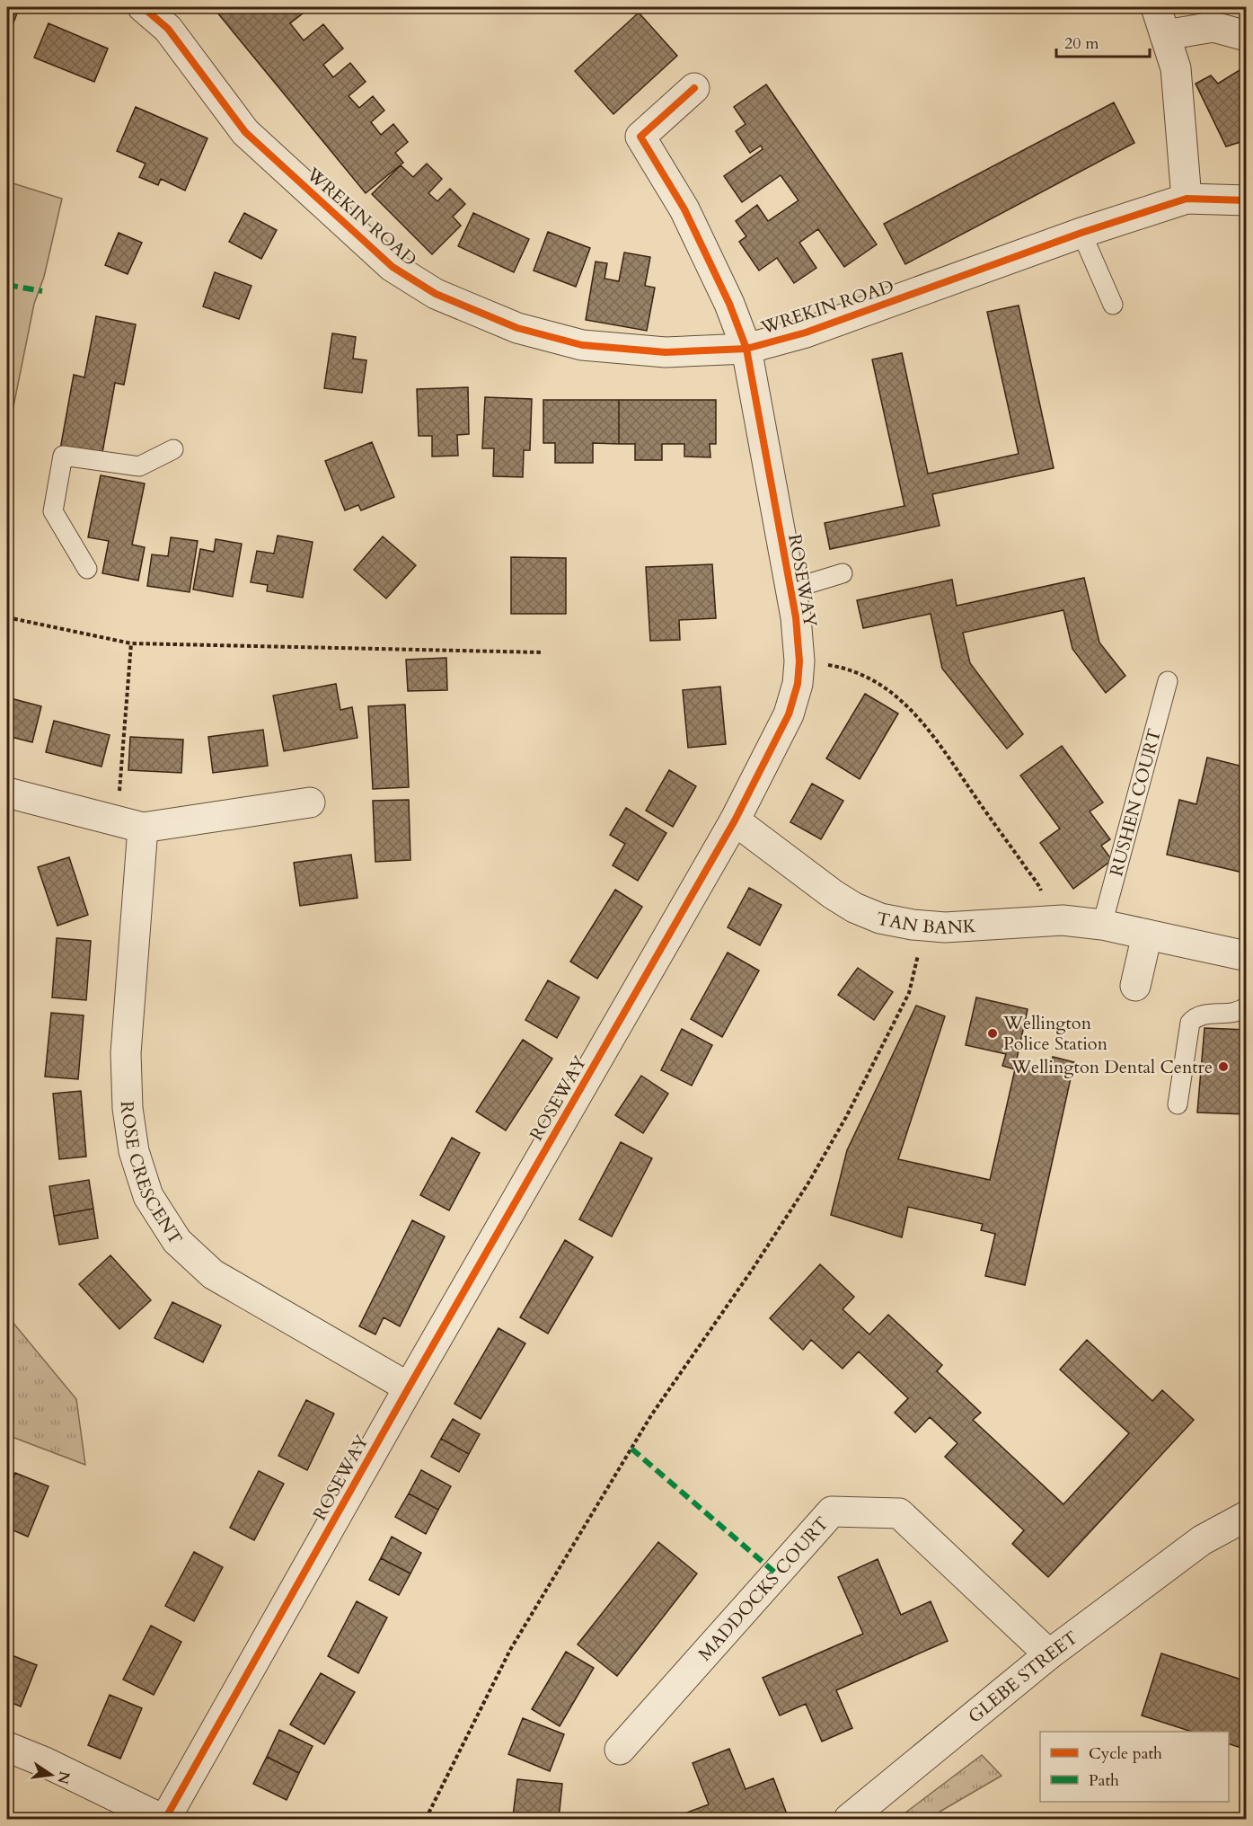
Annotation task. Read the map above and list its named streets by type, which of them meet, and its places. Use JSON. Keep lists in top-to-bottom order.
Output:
{
  "streets": {
    "street": [
      "WREKIN ROAD",
      "ROSEWAY",
      "TAN BANK",
      "ROSE CRESCENT",
      "MADDOCKS COURT",
      "GLEBE STREET"
    ],
    "lane": ["RUSHEN COURT"]
  },
  "crossings": [
    ["WREKIN ROAD", "ROSEWAY"],
    ["ROSEWAY", "TAN BANK"],
    ["ROSEWAY", "ROSE CRESCENT"],
    ["RUSHEN COURT", "TAN BANK"],
    ["MADDOCKS COURT", "GLEBE STREET"]
  ],
  "places": ["Wellington Police Station", "Wellington Dental Centre"],
  "legend": ["Cycle path", "Path"],
  "scale_bar": "20 m",
  "north": "right"
}
